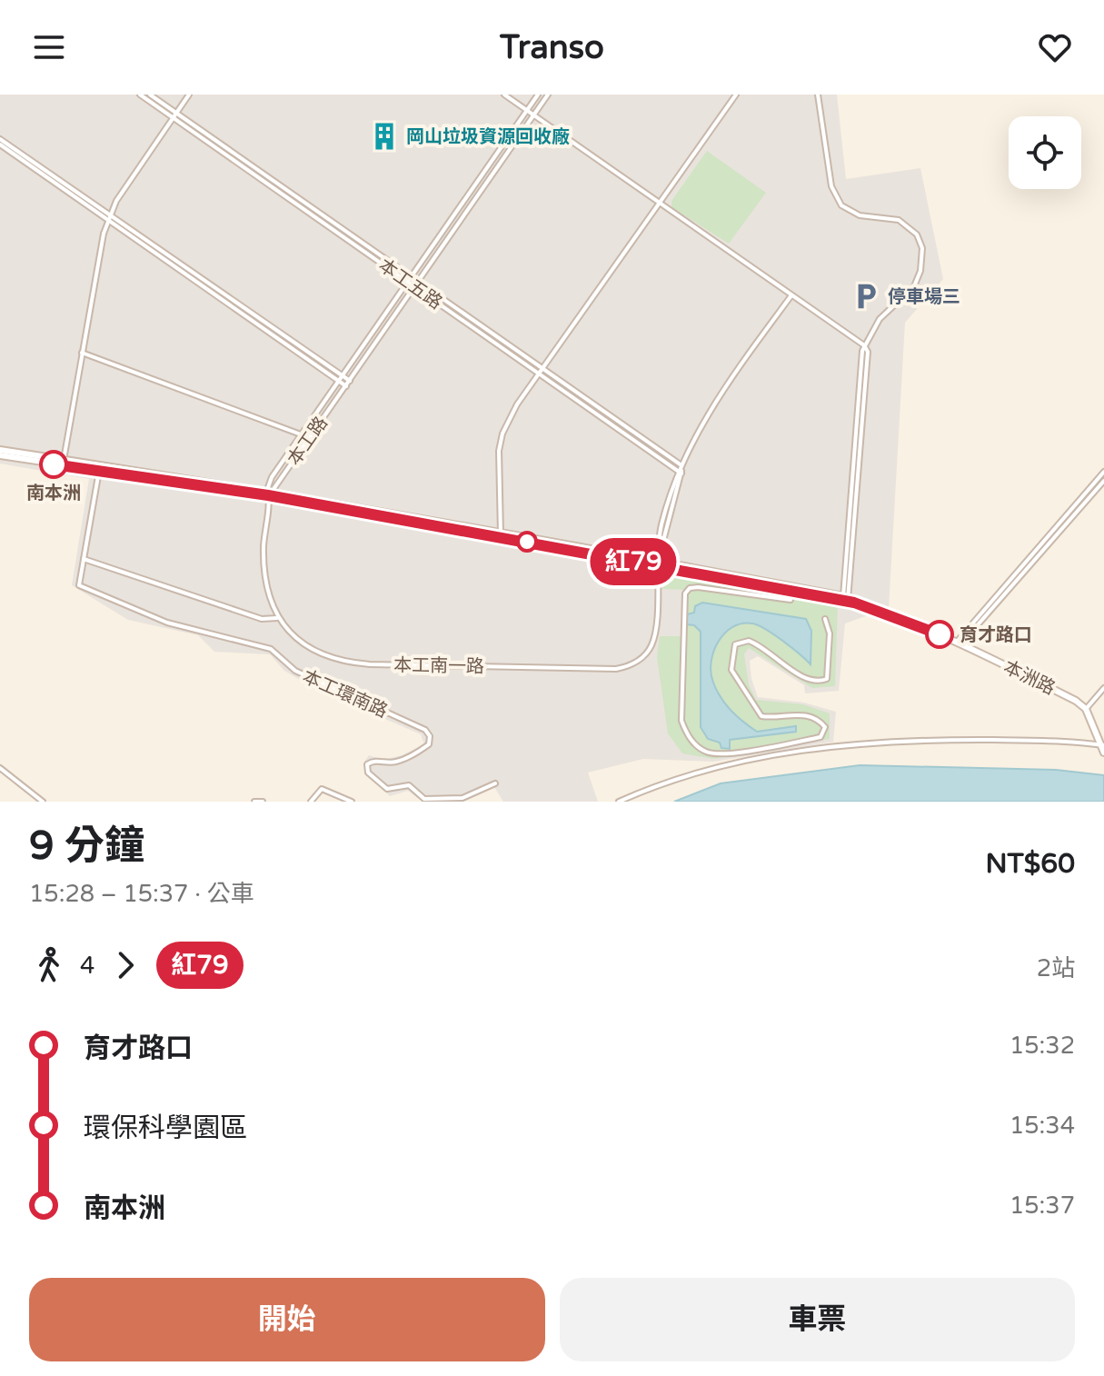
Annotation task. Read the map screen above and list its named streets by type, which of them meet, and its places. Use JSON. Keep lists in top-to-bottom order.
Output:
{
  "streets": {
    "main road": ["本洲路"],
    "street": [
      "本工五路",
      "本工路",
      "本工南一路",
      "本工環南路"
    ]
  },
  "crossings": [
    ["本工五路", "本工路"],
    ["本工五路", "本工南一路"],
    ["本工路", "本洲路"],
    ["本工南一路", "本洲路"],
    ["本洲路", "本工環南路"]
  ],
  "places": {
    "building": ["岡山垃圾資源回收廠"],
    "parking": ["停車場三"],
    "other": ["南本洲", "育才路口"]
  },
  "lines": ["bus line 紅79"],
  "page": {
    "header": "Transo",
    "on_map": "紅79",
    "heading": ["9 分鐘", "15:28 – 15:37 · 公車", "NT$60"],
    "legs": ["4", "紅79", "2站"],
    "list": [
      {
        "name": "育才路口",
        "value": "15:32"
      },
      {
        "name": "環保科學園區",
        "value": "15:34"
      },
      {
        "name": "南本洲",
        "value": "15:37"
      }
    ],
    "buttons": ["開始", "車票"]
  }
}
